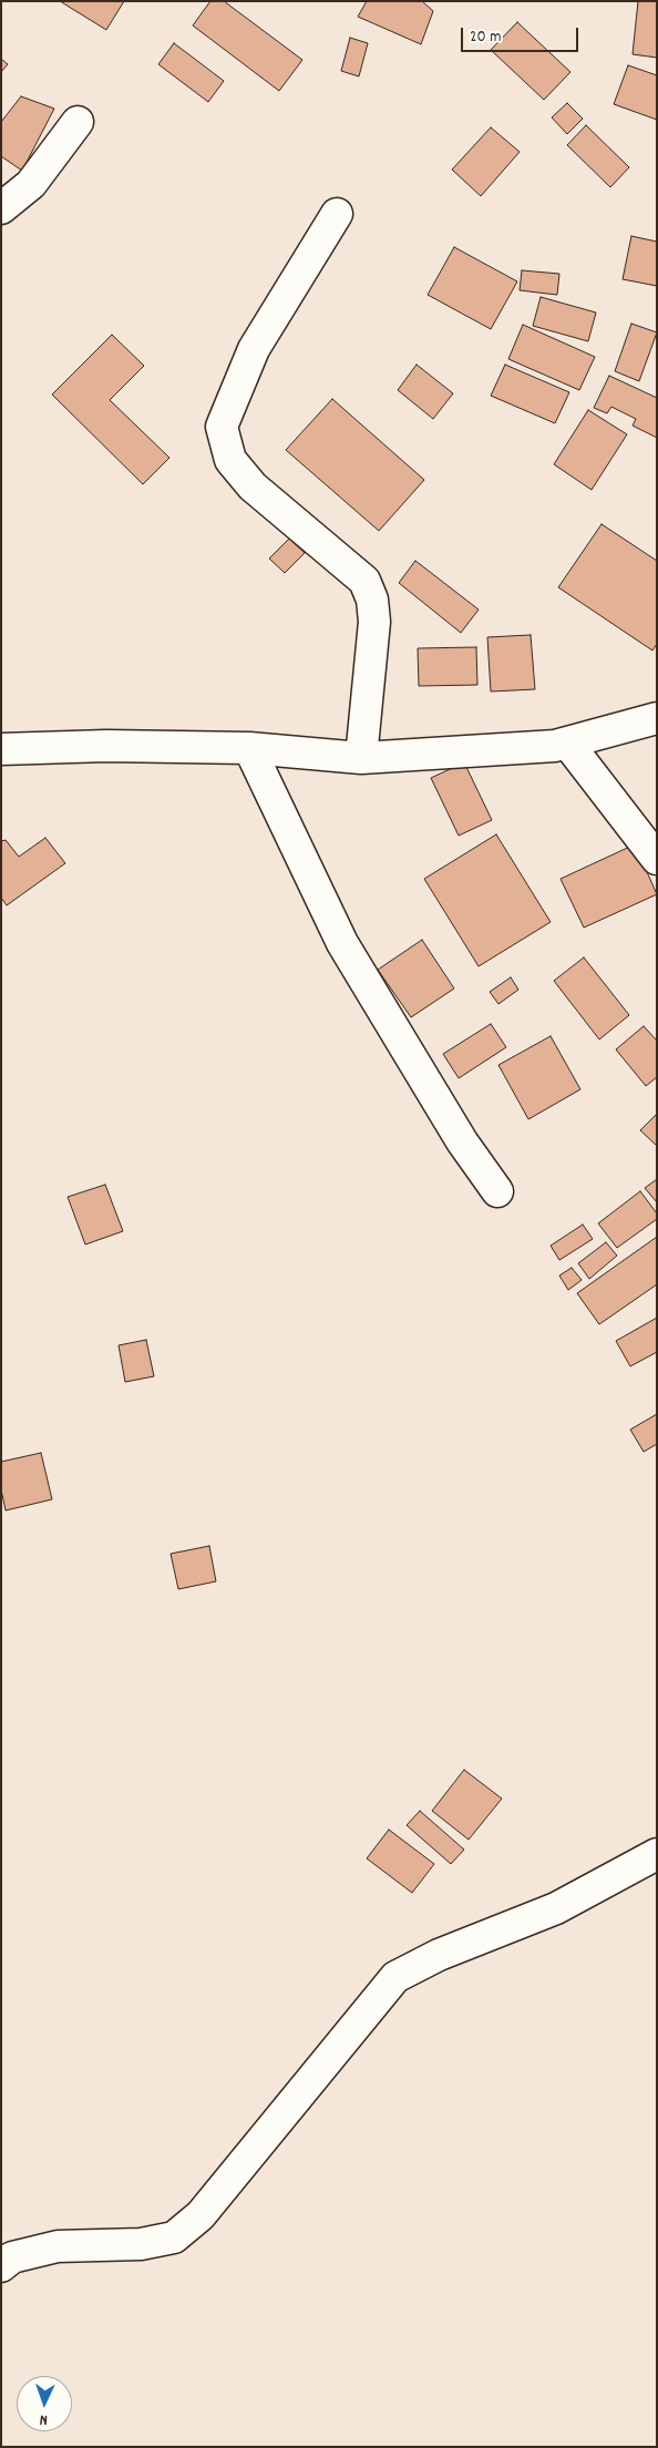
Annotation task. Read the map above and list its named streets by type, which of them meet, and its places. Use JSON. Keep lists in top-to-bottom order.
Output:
{
  "scale_bar": "20 m",
  "north": "bottom"
}
